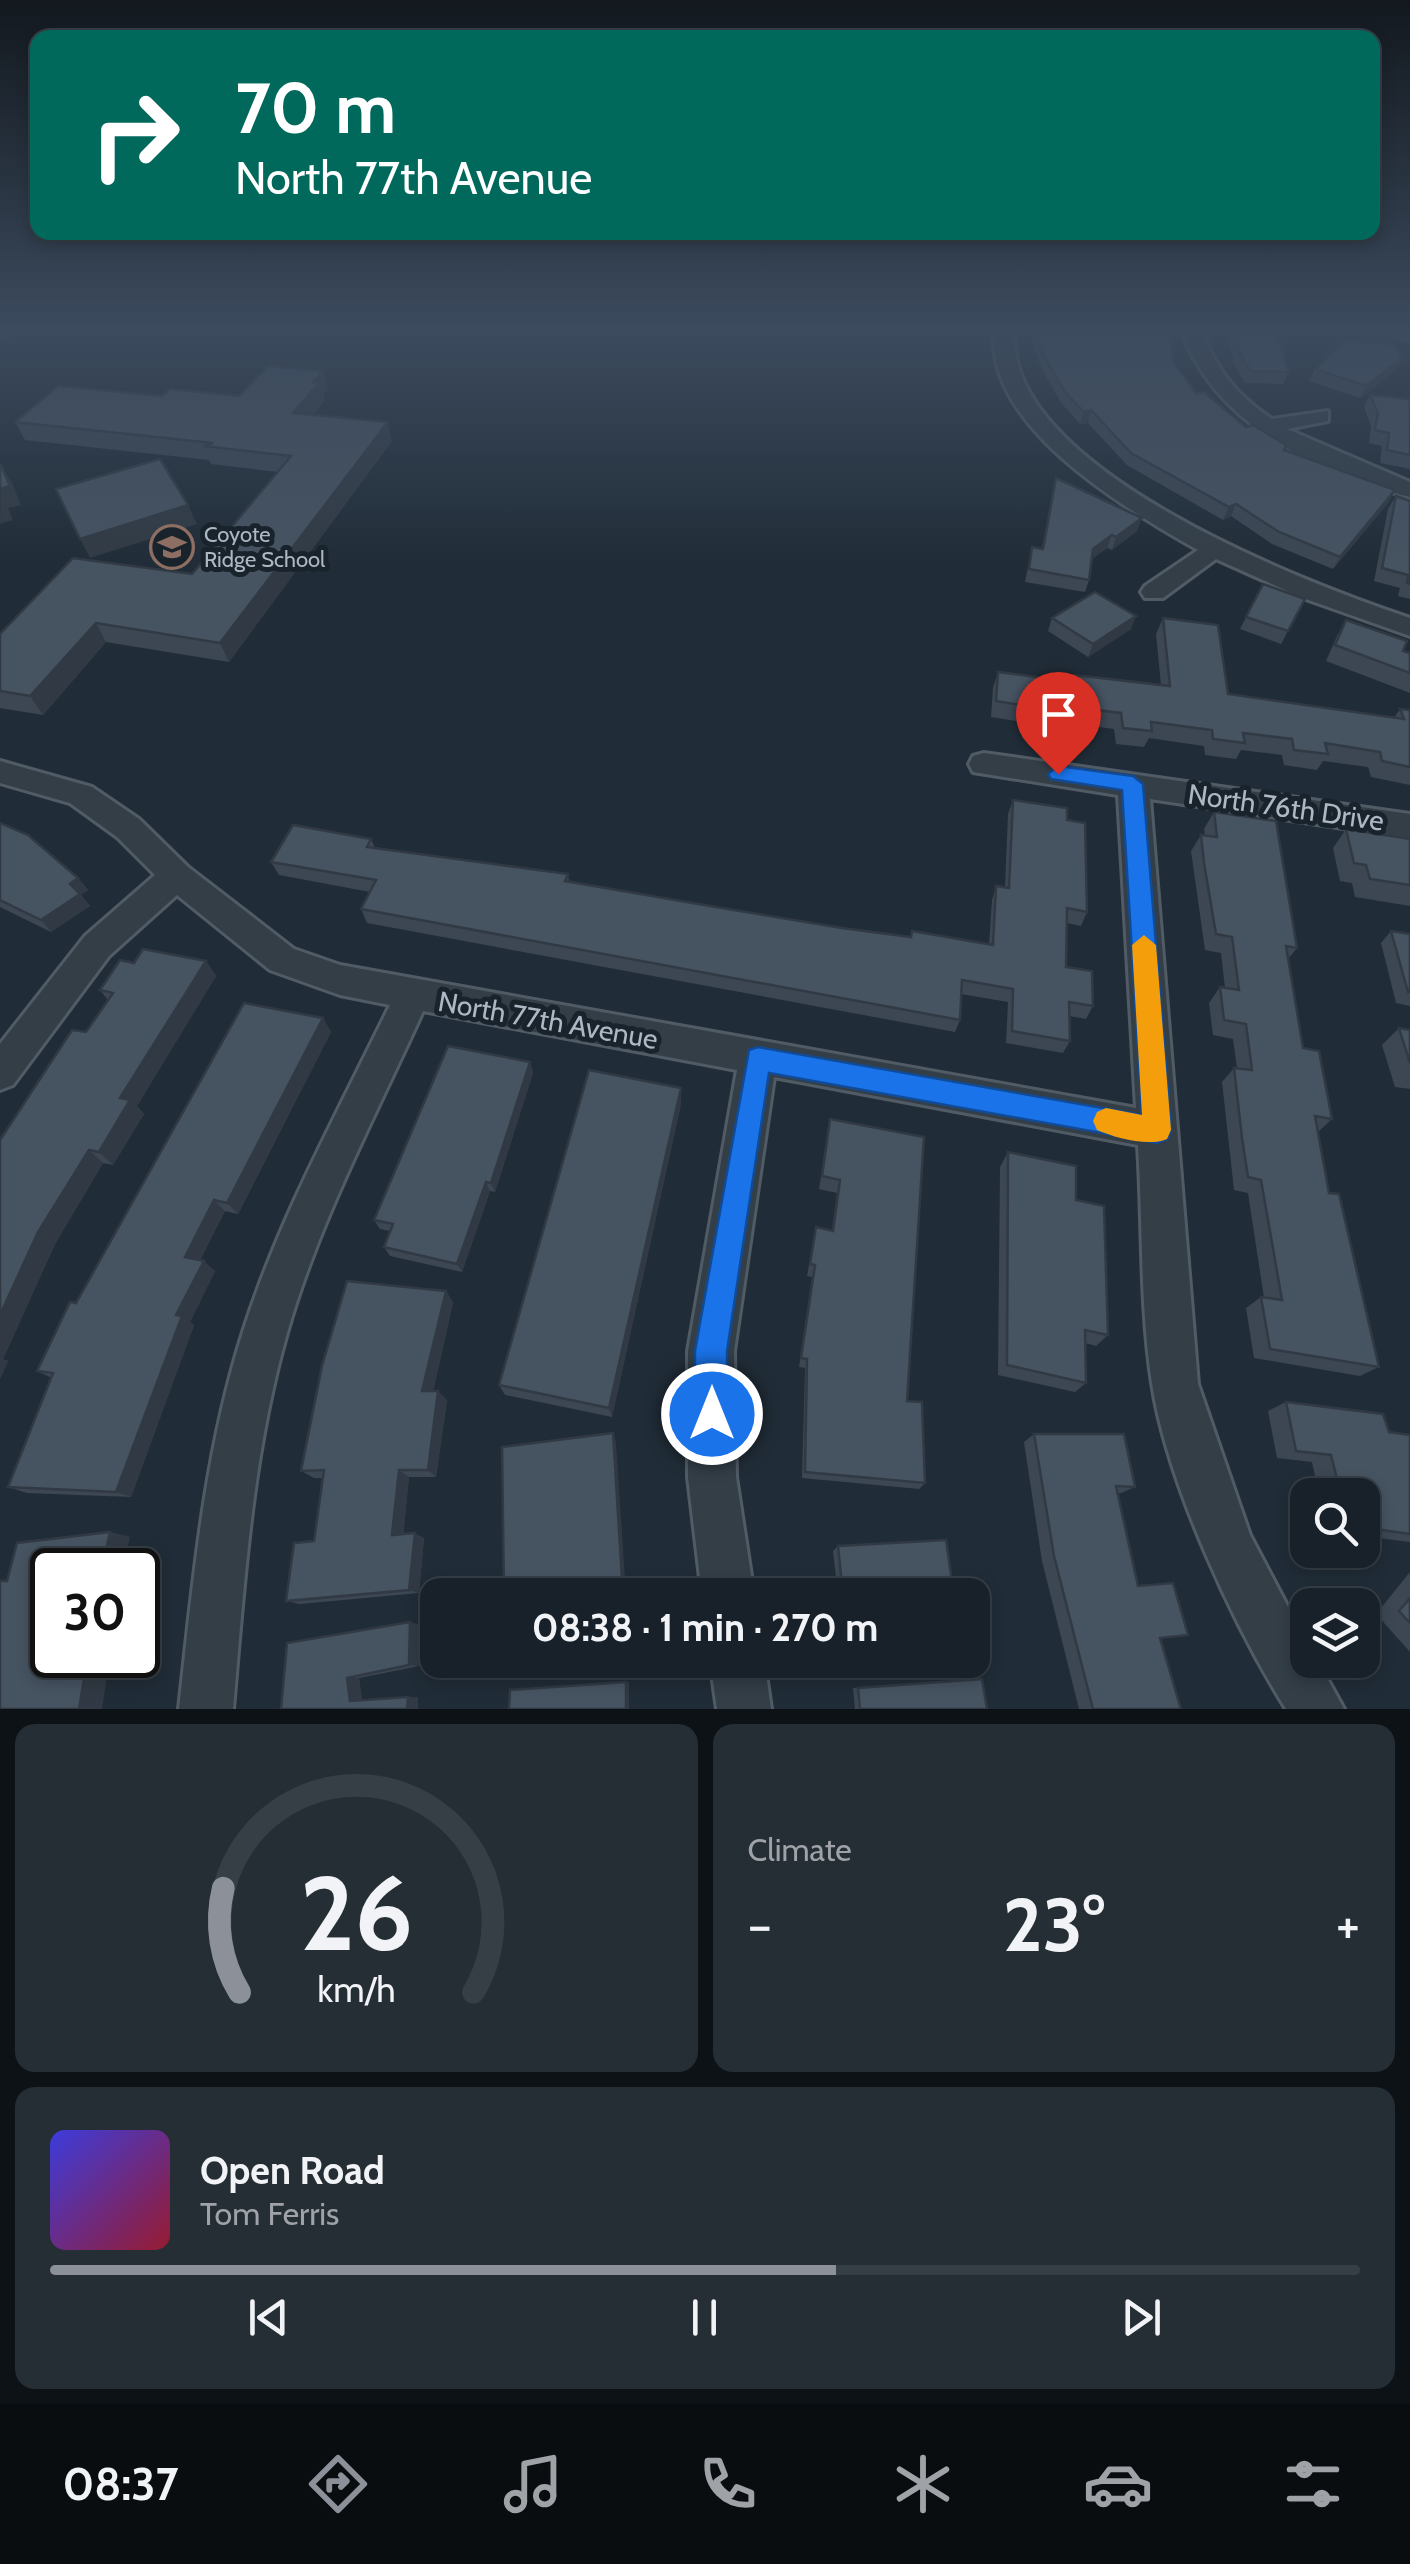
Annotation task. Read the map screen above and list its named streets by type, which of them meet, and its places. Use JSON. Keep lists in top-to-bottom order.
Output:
{
  "streets": {
    "street": ["North 76th Drive", "North 77th Avenue"]
  },
  "places": {
    "school or university": ["Coyote Ridge School"]
  },
  "page": {
    "turn": ["70 m", "North 77th Avenue"],
    "limit": "30",
    "trip": "08:38 · 1 min · 270 m",
    "tile": "Climate",
    "heat": ["−", "23°", "+"],
    "song": ["Open Road", "Tom Ferris"],
    "tabs": "08:37",
    "gauge": ["26", "km/h"]
  }
}
